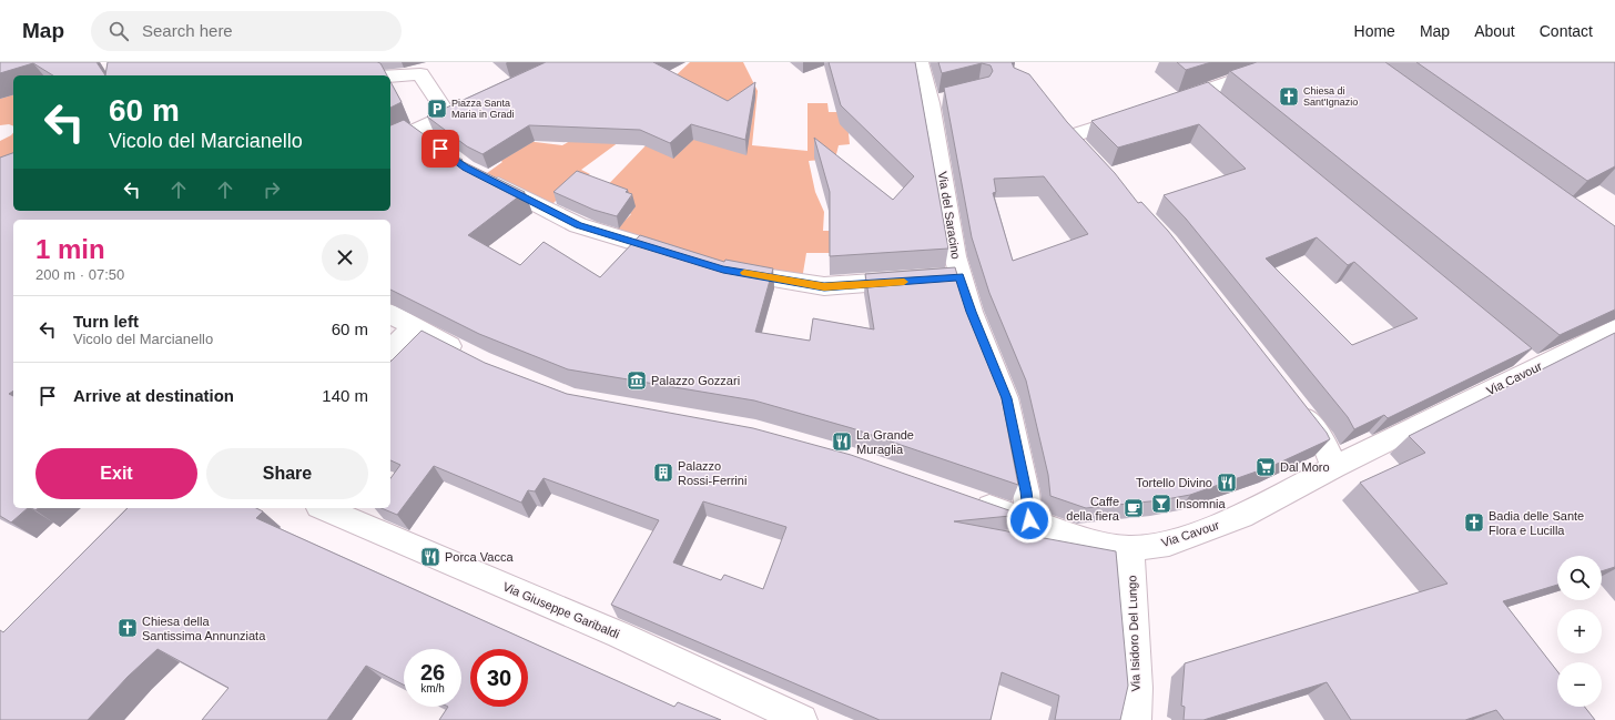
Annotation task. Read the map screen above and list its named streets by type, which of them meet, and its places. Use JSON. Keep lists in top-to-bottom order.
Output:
{
  "streets": {
    "street": [
      "Via del Saracino",
      "Via Cavour",
      "Via Giuseppe Garibaldi",
      "Via Isidoro Del Lungo"
    ]
  },
  "crossings": [
    ["Via del Saracino", "Via Cavour"],
    ["Via Cavour", "Via Isidoro Del Lungo"]
  ],
  "places": {
    "church": ["Chiesa di Sant'Ignazio", "Badia delle Sante Flora e Lucilla", "Chiesa della Santissima Annunziata"],
    "parking": ["Piazza Santa Maria in Gradi"],
    "museum": ["Palazzo Gozzari"],
    "restaurant": ["La Grande Muraglia", "Tortello Divino", "Porca Vacca"],
    "supermarket": ["Dal Moro"],
    "building": ["Palazzo Rossi-Ferrini"],
    "bar": ["Insomnia"],
    "cafe": ["Caffe della fiera"]
  },
  "page": {
    "header": "Map",
    "search": "Search here",
    "nav": [
      "Home",
      "Map",
      "About",
      "Contact"
    ],
    "turn": ["60 m", "Vicolo del Marcianello"],
    "heading": ["1 min", "200 m · 07:50"],
    "list": [
      {
        "name": "Turn left",
        "note": "Vicolo del Marcianello",
        "value": "60 m"
      },
      {
        "name": "Arrive at destination",
        "value": "140 m"
      }
    ],
    "buttons": ["Exit", "Share"],
    "map_buttons": ["+", "−"],
    "speed": "26 km/h",
    "limit": "30"
  }
}
